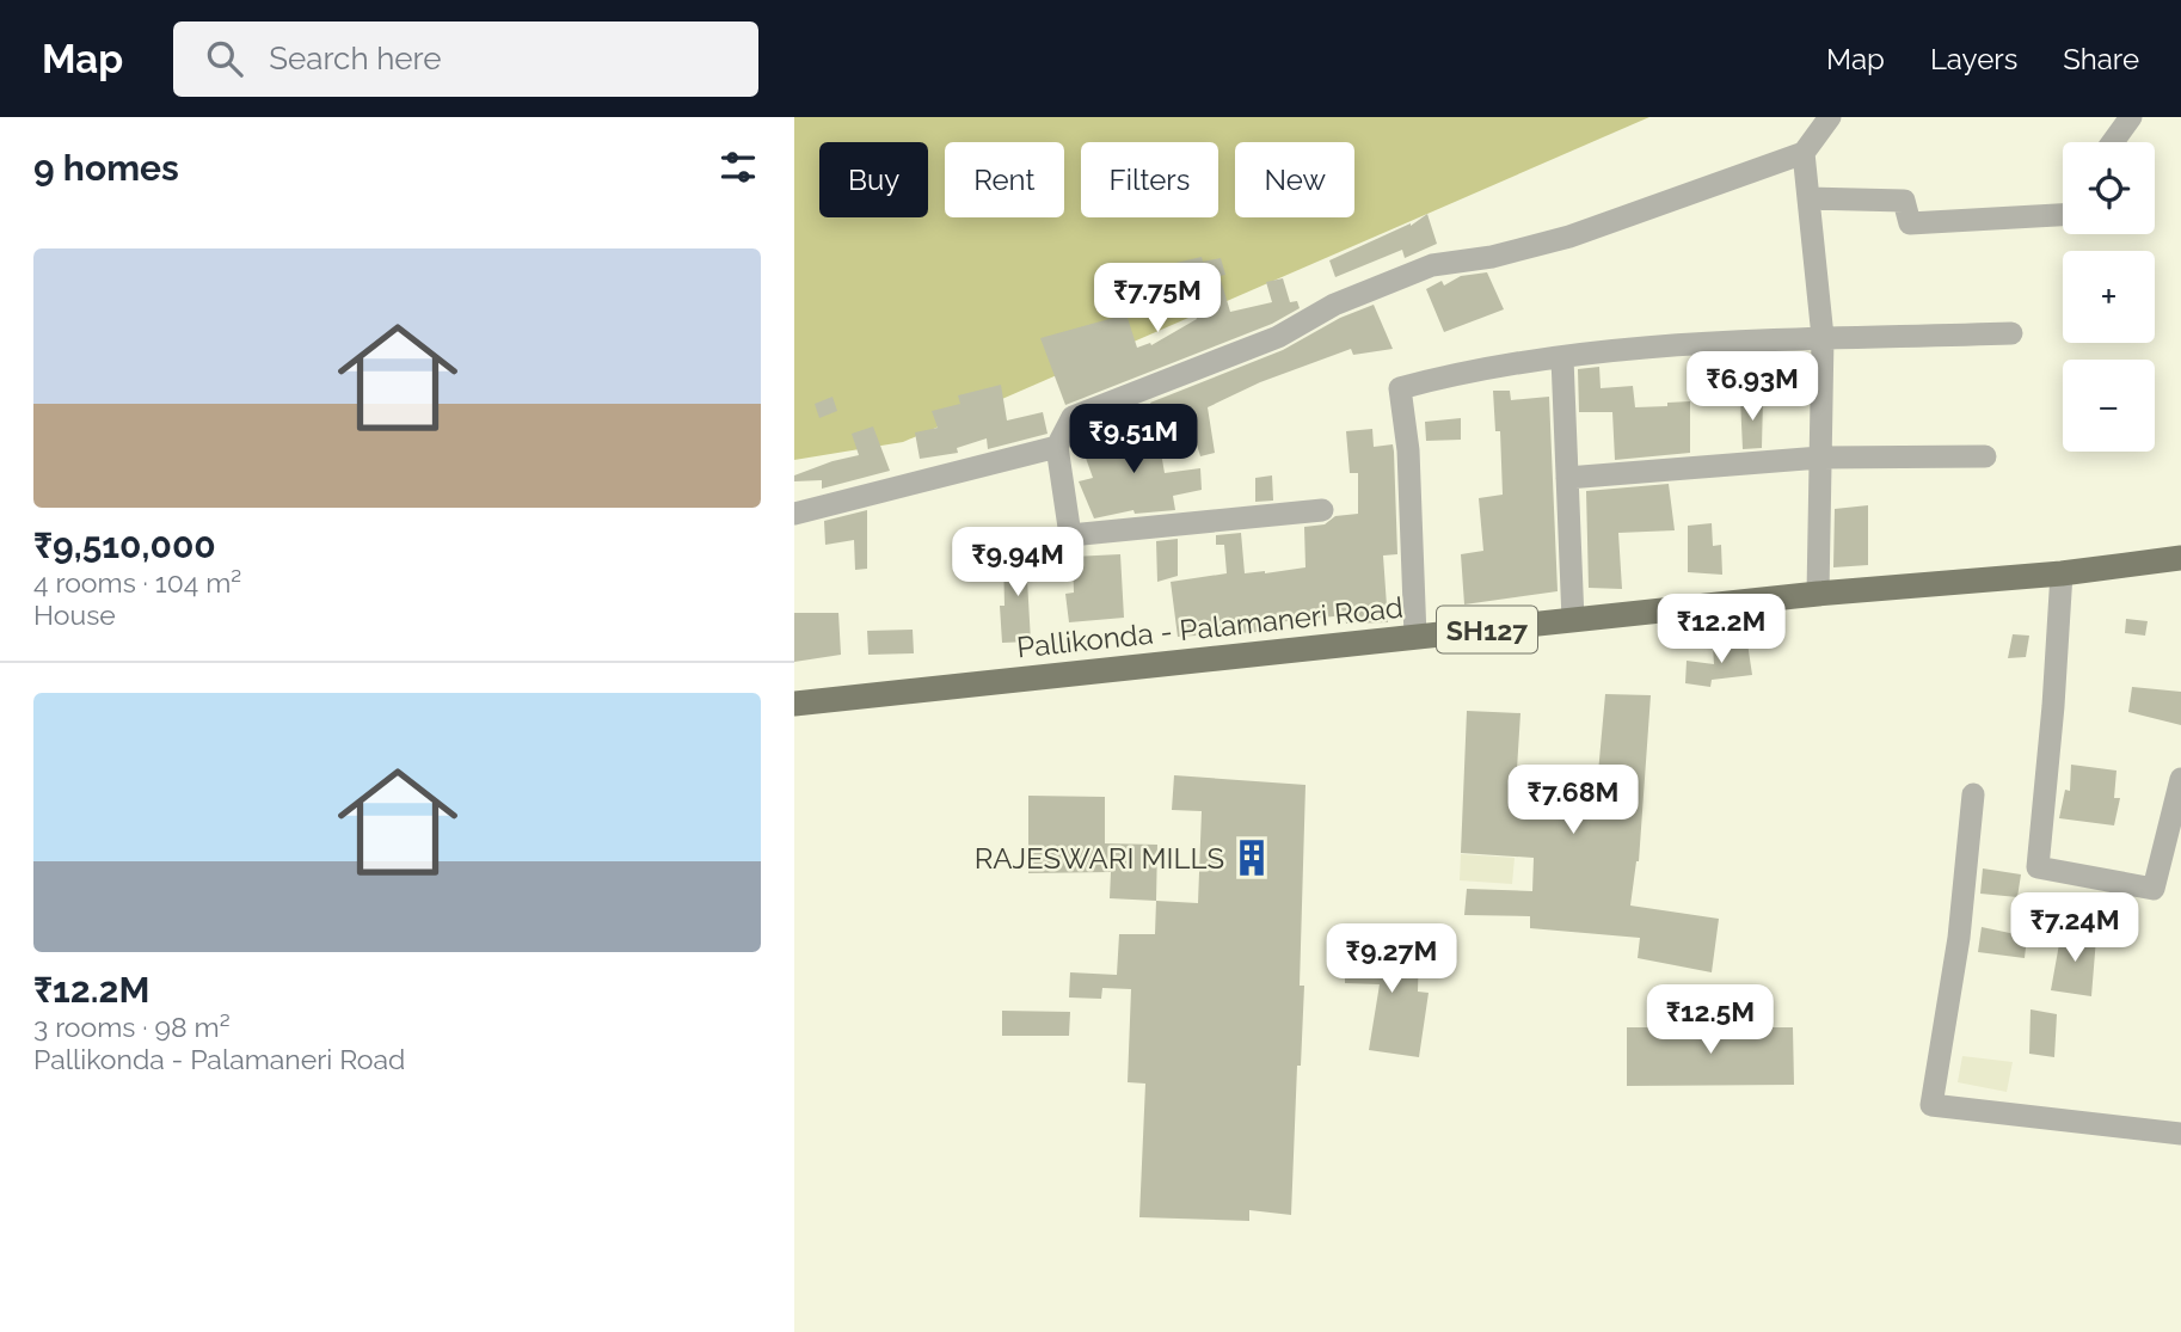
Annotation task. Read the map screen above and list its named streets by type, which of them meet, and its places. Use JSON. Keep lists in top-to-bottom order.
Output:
{
  "streets": {
    "main road": ["Pallikonda - Palamaneri Road", "SH127"]
  },
  "places": {
    "building": ["RAJESWARI MILLS"]
  },
  "page": {
    "header": "Map",
    "search": "Search here",
    "nav": ["Map", "Layers", "Share"],
    "heading": "9 homes",
    "map_buttons": ["+", "−"],
    "chip": [
      "Buy",
      "Rent",
      "Filters",
      "New"
    ],
    "list": [
      {
        "name": "₹9,510,000",
        "note": "4 rooms · 104 m² · House"
      },
      {
        "name": "₹12.2M",
        "note": "3 rooms · 98 m² · Pallikonda - Palamaneri Road"
      }
    ],
    "price": [
      "₹7.75M",
      "₹6.93M",
      "₹9.51M",
      "₹9.94M",
      "₹12.2M",
      "₹7.68M",
      "₹7.24M",
      "₹9.27M",
      "₹12.5M"
    ]
  }
}
